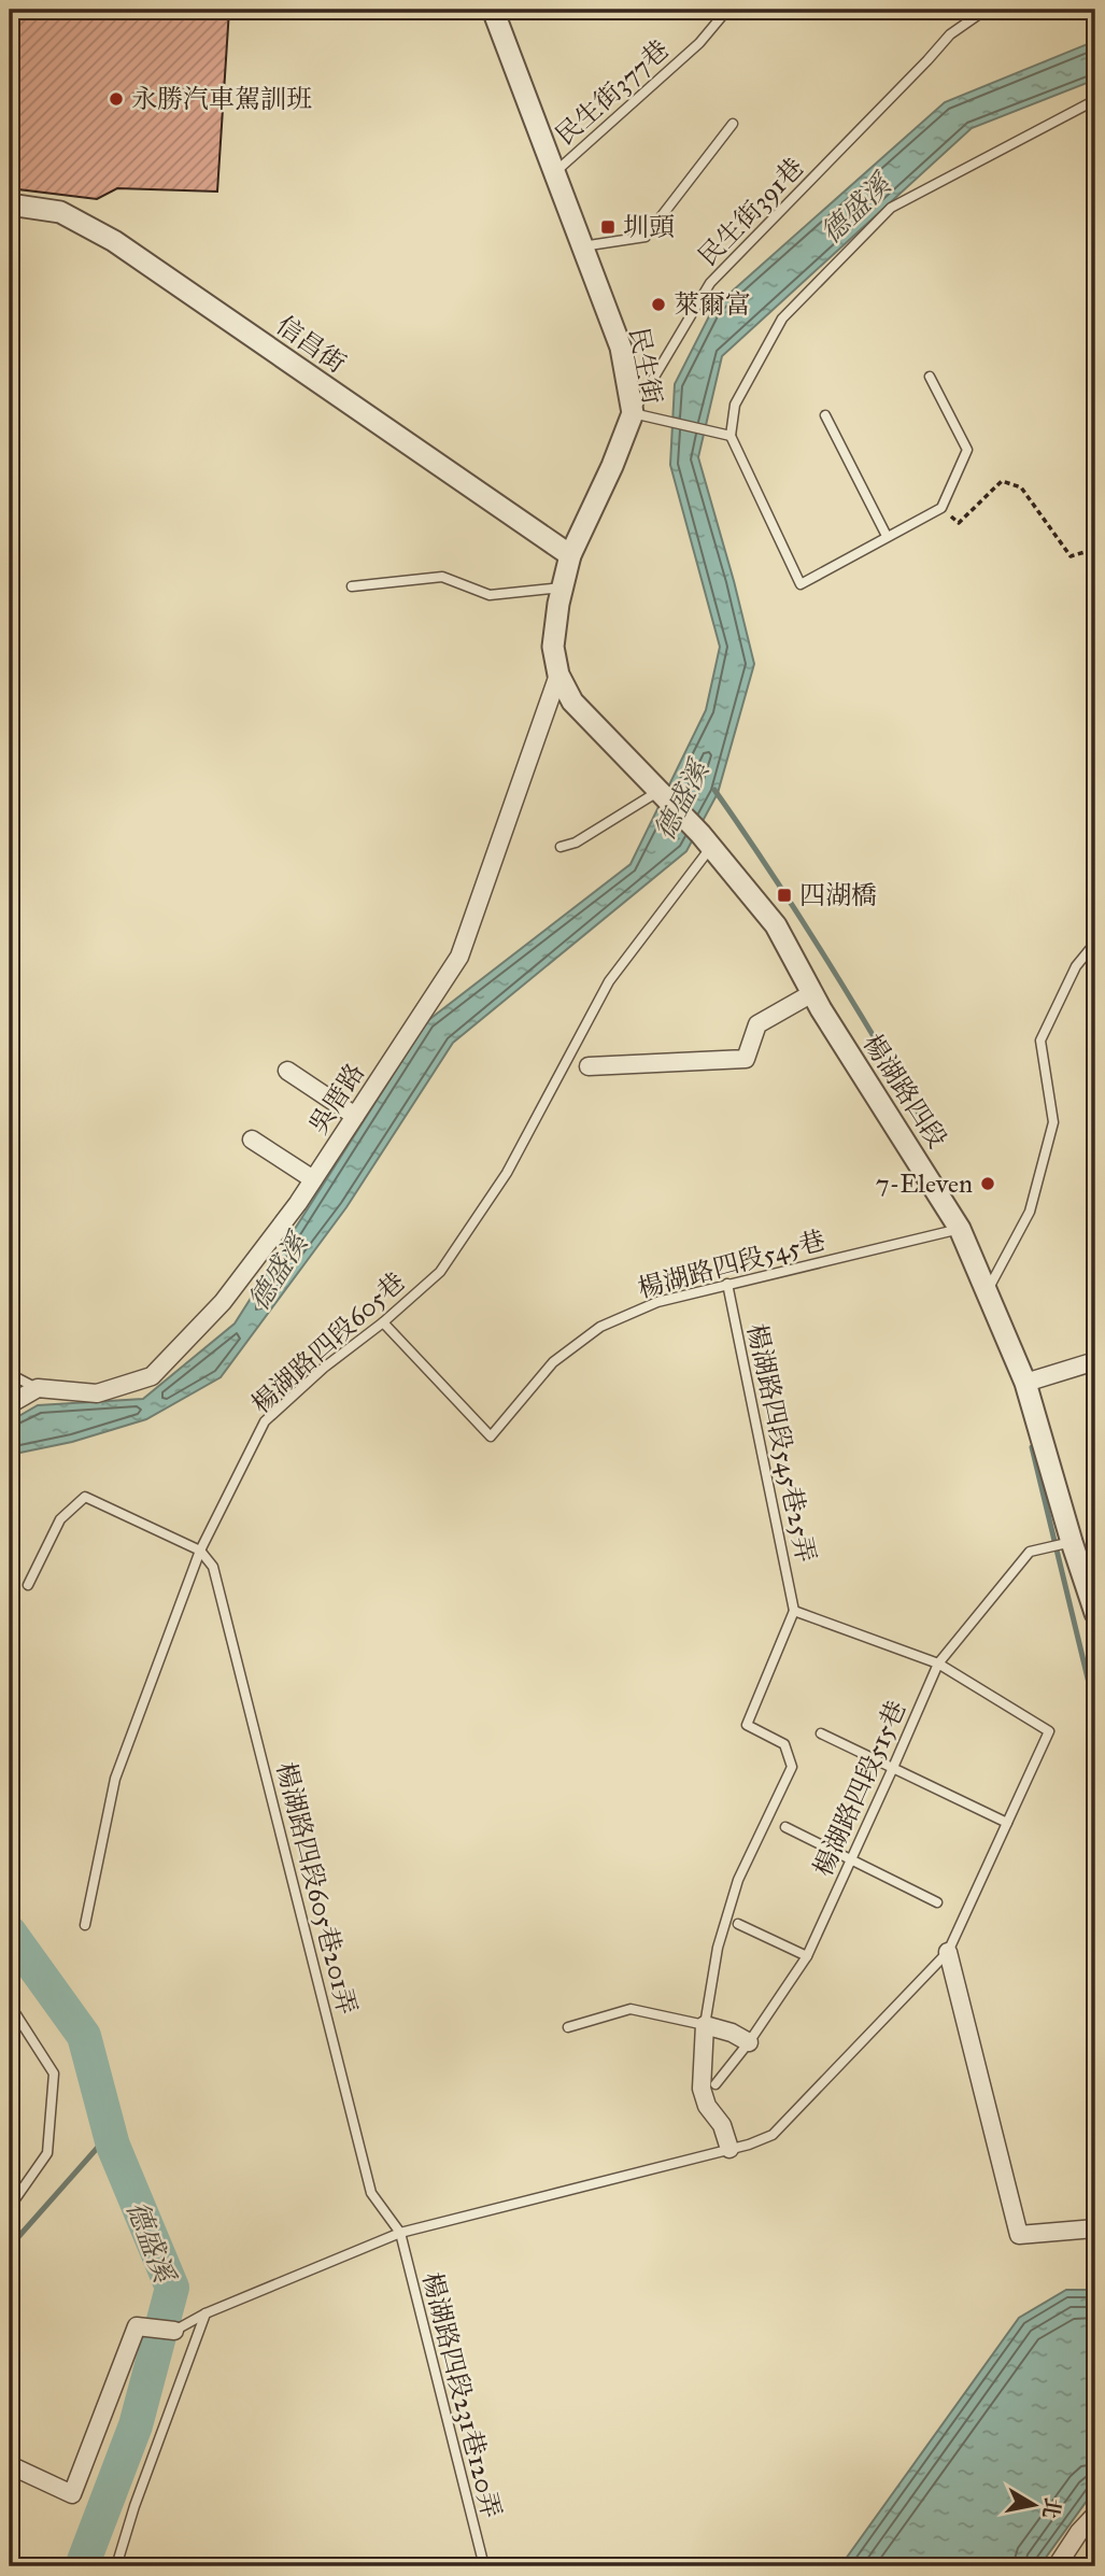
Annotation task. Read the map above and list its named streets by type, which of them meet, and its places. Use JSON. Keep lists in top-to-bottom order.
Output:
{
  "streets": {
    "street": [
      "信昌街",
      "民生街",
      "楊湖路四段",
      "吳厝路"
    ],
    "lane": [
      "民生街377巷",
      "民生街391巷",
      "楊湖路四段545巷",
      "楊湖路四段605巷",
      "楊湖路四段545巷25弄",
      "楊湖路四段515巷",
      "楊湖路四段605巷201弄",
      "楊湖路四段231巷120弄"
    ]
  },
  "crossings": [
    ["民生街377巷", "民生街"],
    ["民生街391巷", "民生街"],
    ["信昌街", "民生街"],
    ["民生街", "吳厝路"],
    ["楊湖路四段", "楊湖路四段545巷"],
    ["楊湖路四段", "楊湖路四段605巷"],
    ["楊湖路四段", "楊湖路四段515巷"],
    ["楊湖路四段545巷", "楊湖路四段605巷"],
    ["楊湖路四段545巷", "楊湖路四段545巷25弄"],
    ["楊湖路四段605巷", "楊湖路四段605巷201弄"],
    ["楊湖路四段605巷201弄", "楊湖路四段231巷120弄"]
  ],
  "water": ["德盛溪"],
  "places": {
    "other": ["永勝汽車駕訓班", "萊爾富", "7-Eleven"],
    "transit": ["圳頭", "四湖橋"]
  },
  "north": "right"
}
